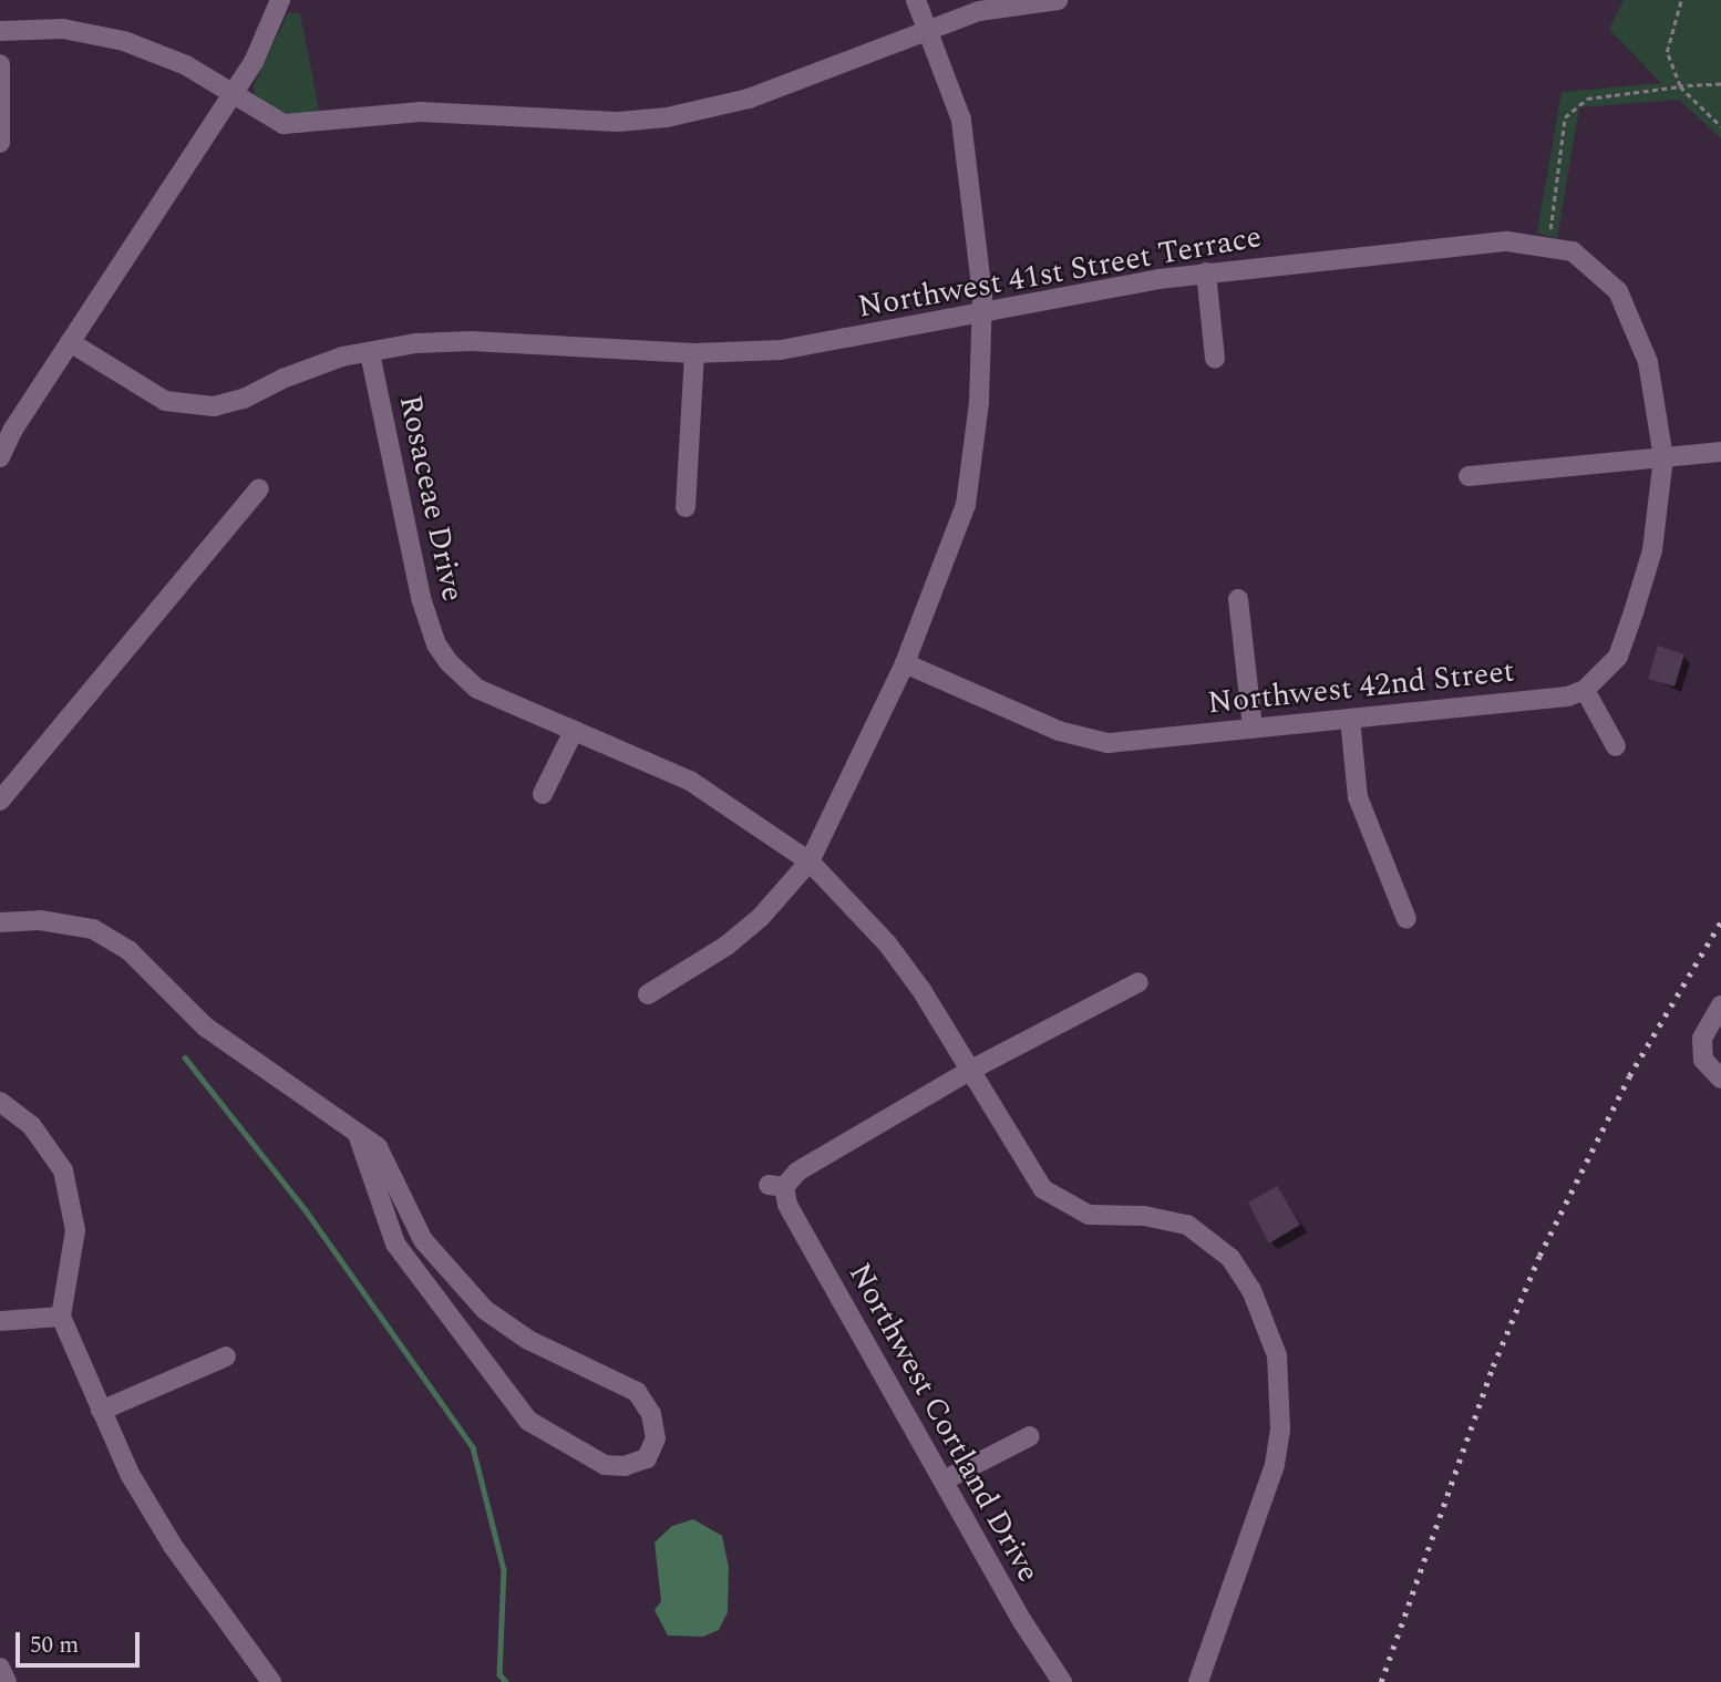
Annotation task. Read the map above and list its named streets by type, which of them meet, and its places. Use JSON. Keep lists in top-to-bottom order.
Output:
{
  "streets": {
    "street": [
      "Northwest 41st Street Terrace",
      "Rosaceae Drive",
      "Northwest 42nd Street",
      "Northwest Cortland Drive"
    ]
  },
  "crossings": [
    ["Northwest 41st Street Terrace", "Rosaceae Drive"]
  ],
  "scale_bar": "50 m"
}
